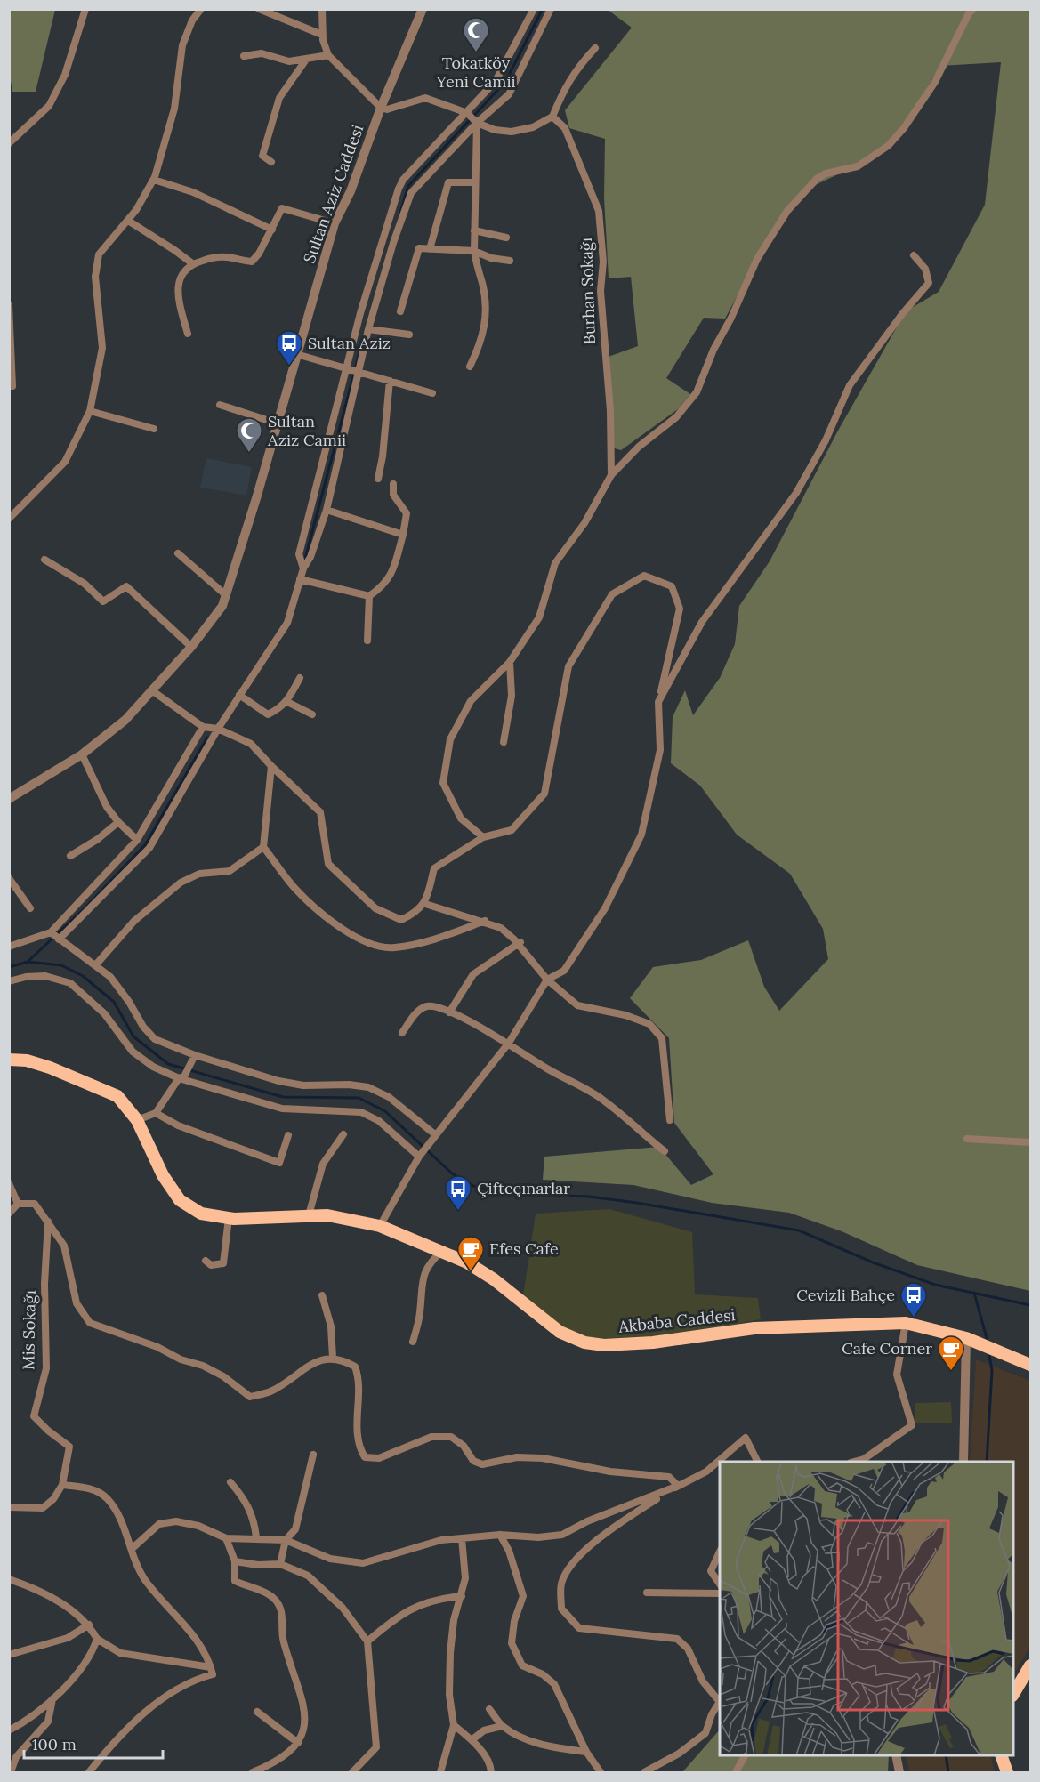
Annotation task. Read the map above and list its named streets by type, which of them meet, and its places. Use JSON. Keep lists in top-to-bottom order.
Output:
{
  "streets": {
    "main road": ["Akbaba Caddesi"],
    "street": ["Sultan Aziz Caddesi", "Burhan Sokağı", "Mis Sokağı"]
  },
  "places": {
    "mosque": ["Tokatköy Yeni Camii", "Sultan Aziz Camii"],
    "bus stop": ["Sultan Aziz", "Çifteçınarlar", "Cevizli Bahçe"],
    "cafe": ["Efes Cafe", "Cafe Corner"]
  },
  "scale_bar": "100 m"
}
